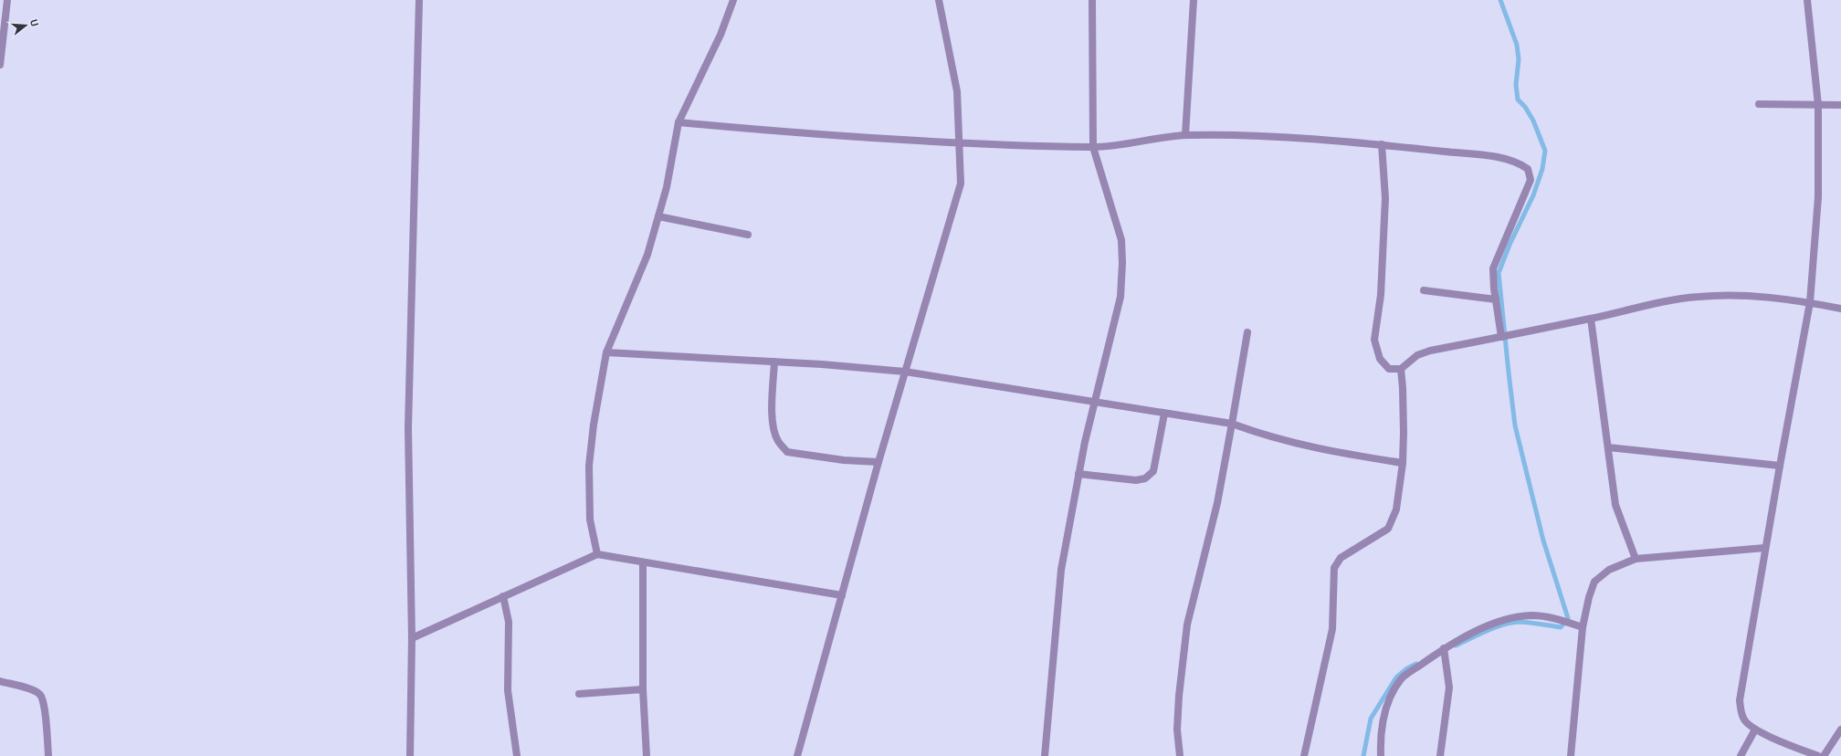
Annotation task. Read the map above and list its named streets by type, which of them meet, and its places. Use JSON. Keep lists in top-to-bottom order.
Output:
{
  "north": "right"
}
